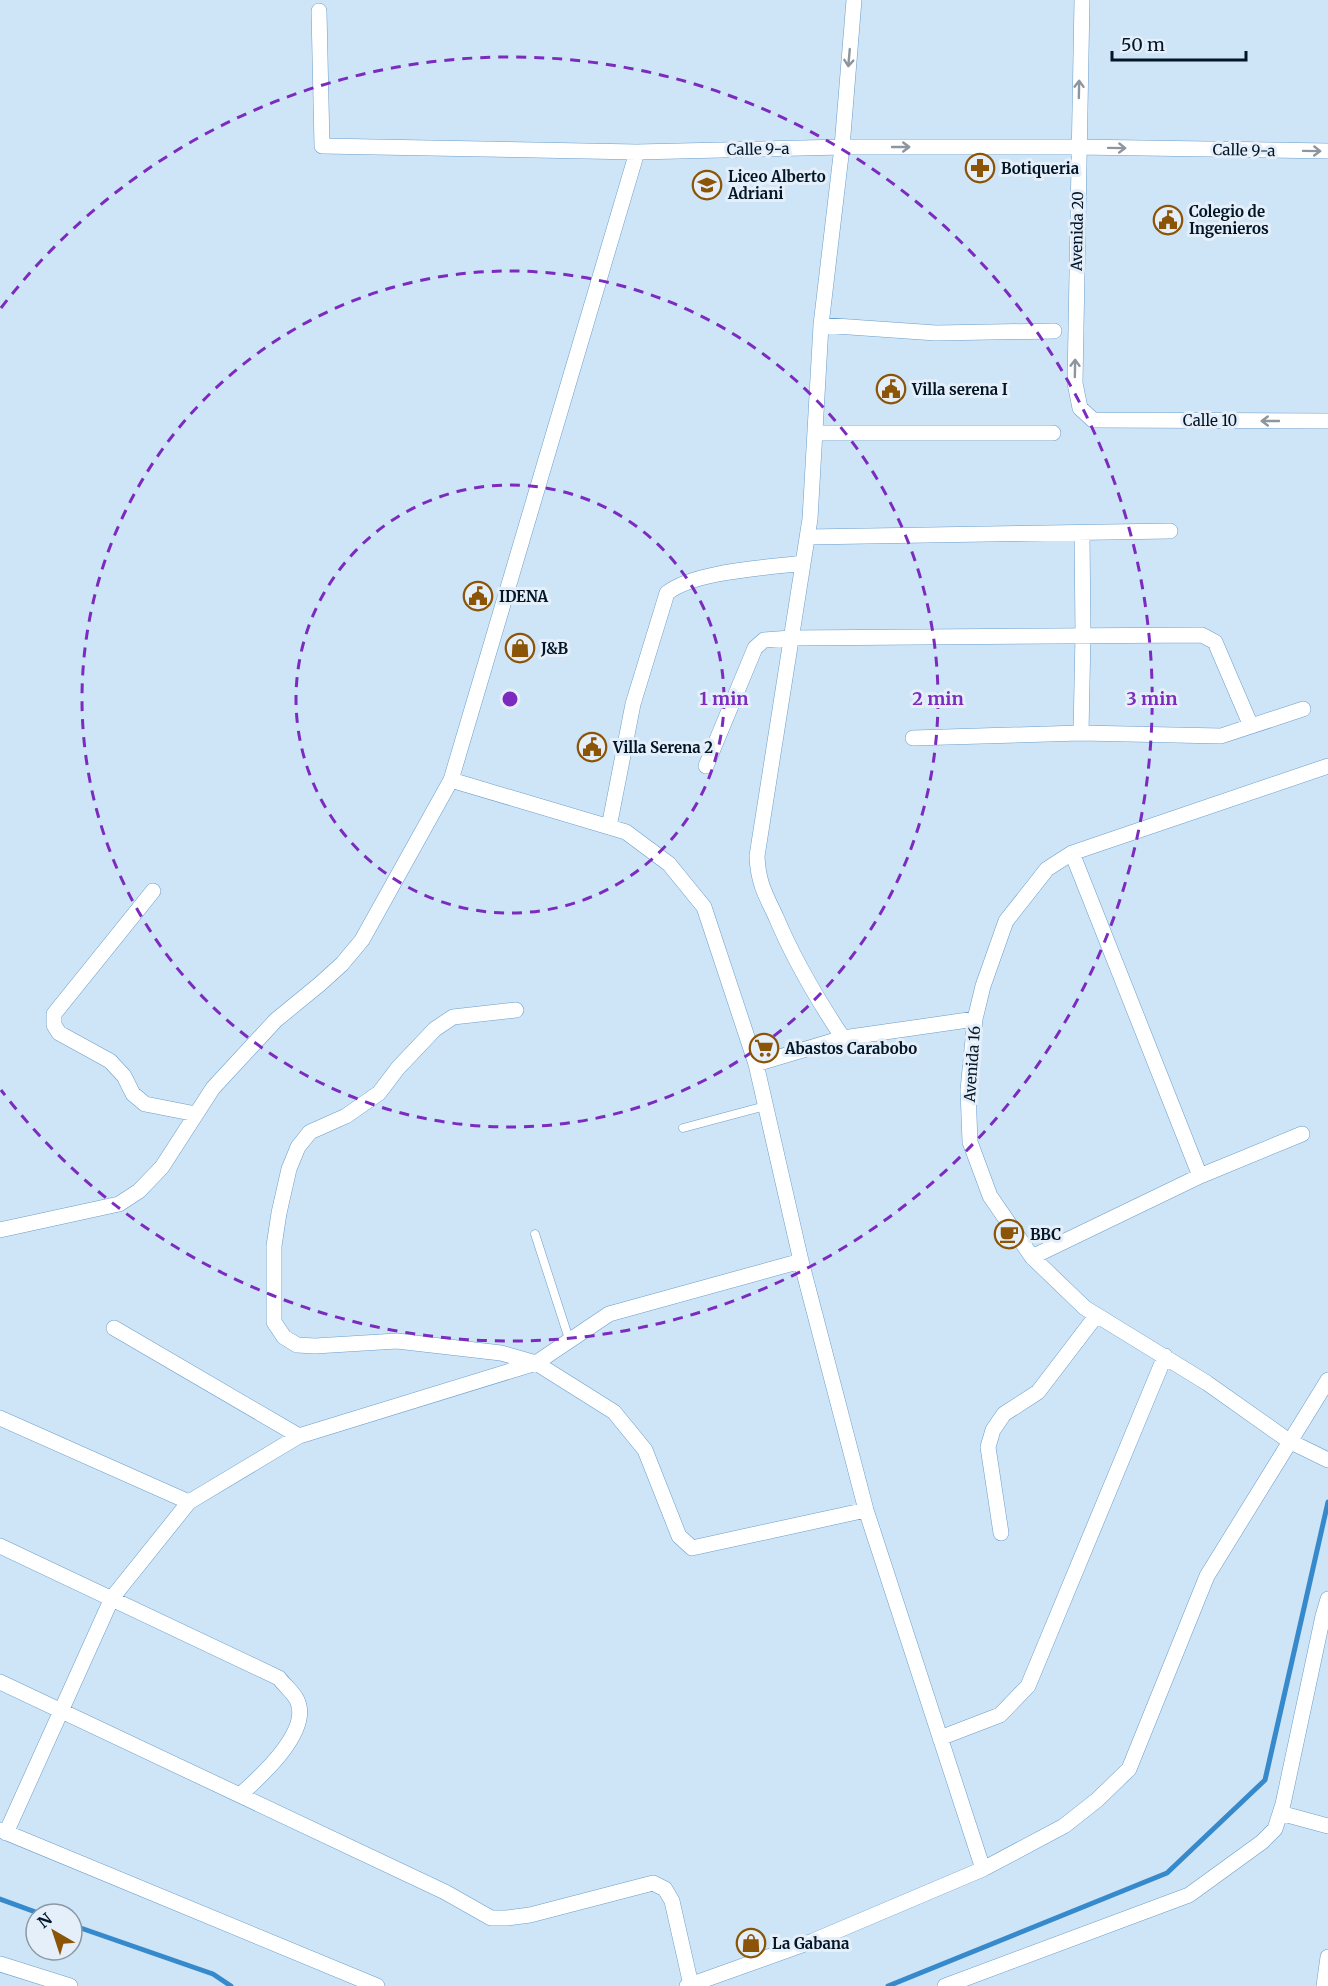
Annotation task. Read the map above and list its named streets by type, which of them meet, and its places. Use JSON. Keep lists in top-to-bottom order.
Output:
{
  "streets": {
    "street": [
      "Calle 9-a",
      "Avenida 20",
      "Calle 10",
      "Avenida 16"
    ]
  },
  "crossings": [
    ["Calle 9-a", "Avenida 20"],
    ["Avenida 20", "Calle 10"]
  ],
  "one_way": ["Calle 9-a", "Avenida 20"],
  "places": {
    "pharmacy": ["Botiqueria"],
    "school or university": ["Liceo Alberto Adriani"],
    "public building": [
      "Colegio de Ingenieros",
      "Villa serena I",
      "IDENA",
      "Villa Serena 2"
    ],
    "shop": ["J&B", "La Gabana"],
    "supermarket": ["Abastos Carabobo"],
    "cafe": ["BBC"]
  },
  "scale_bar": "50 m",
  "north": "top left",
  "rings": ["1 min", "2 min", "3 min"]
}
